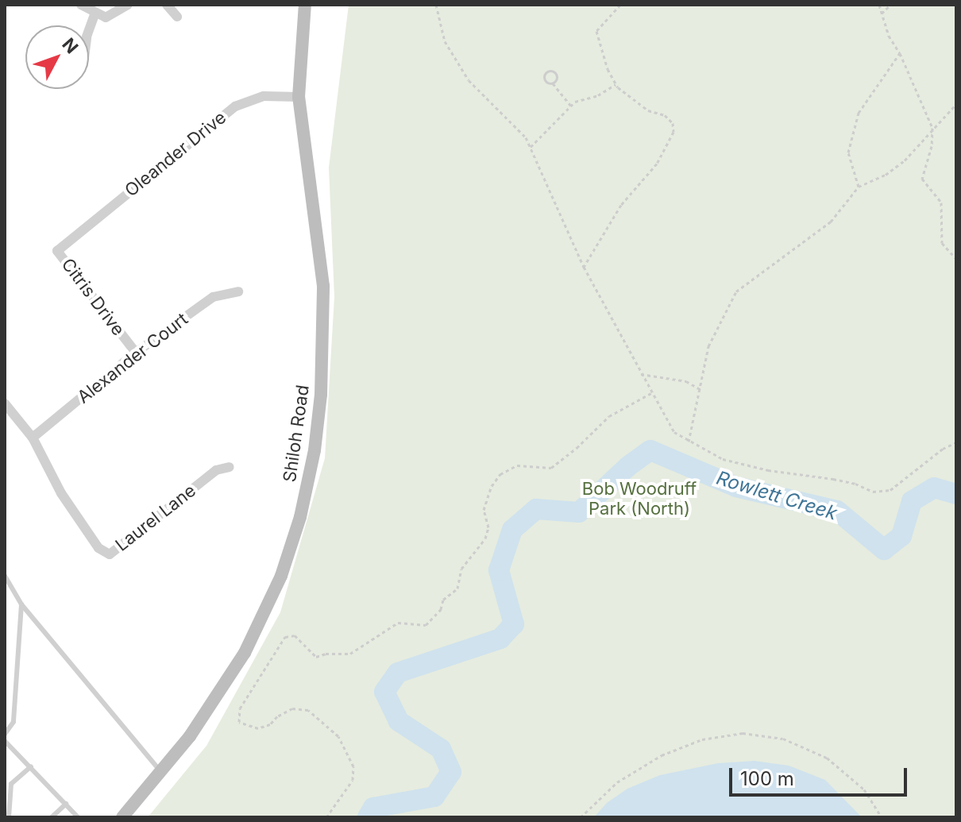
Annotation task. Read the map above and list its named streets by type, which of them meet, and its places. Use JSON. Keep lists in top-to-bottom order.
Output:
{
  "streets": {
    "main road": ["Shiloh Road"],
    "street": [
      "Oleander Drive",
      "Citris Drive",
      "Alexander Court",
      "Laurel Lane"
    ]
  },
  "crossings": [
    ["Oleander Drive", "Citris Drive"],
    ["Oleander Drive", "Shiloh Road"],
    ["Citris Drive", "Alexander Court"],
    ["Alexander Court", "Laurel Lane"]
  ],
  "water": ["Rowlett Creek"],
  "parks": ["Bob Woodruff Park (North)"],
  "scale_bar": "100 m",
  "north": "top right"
}
